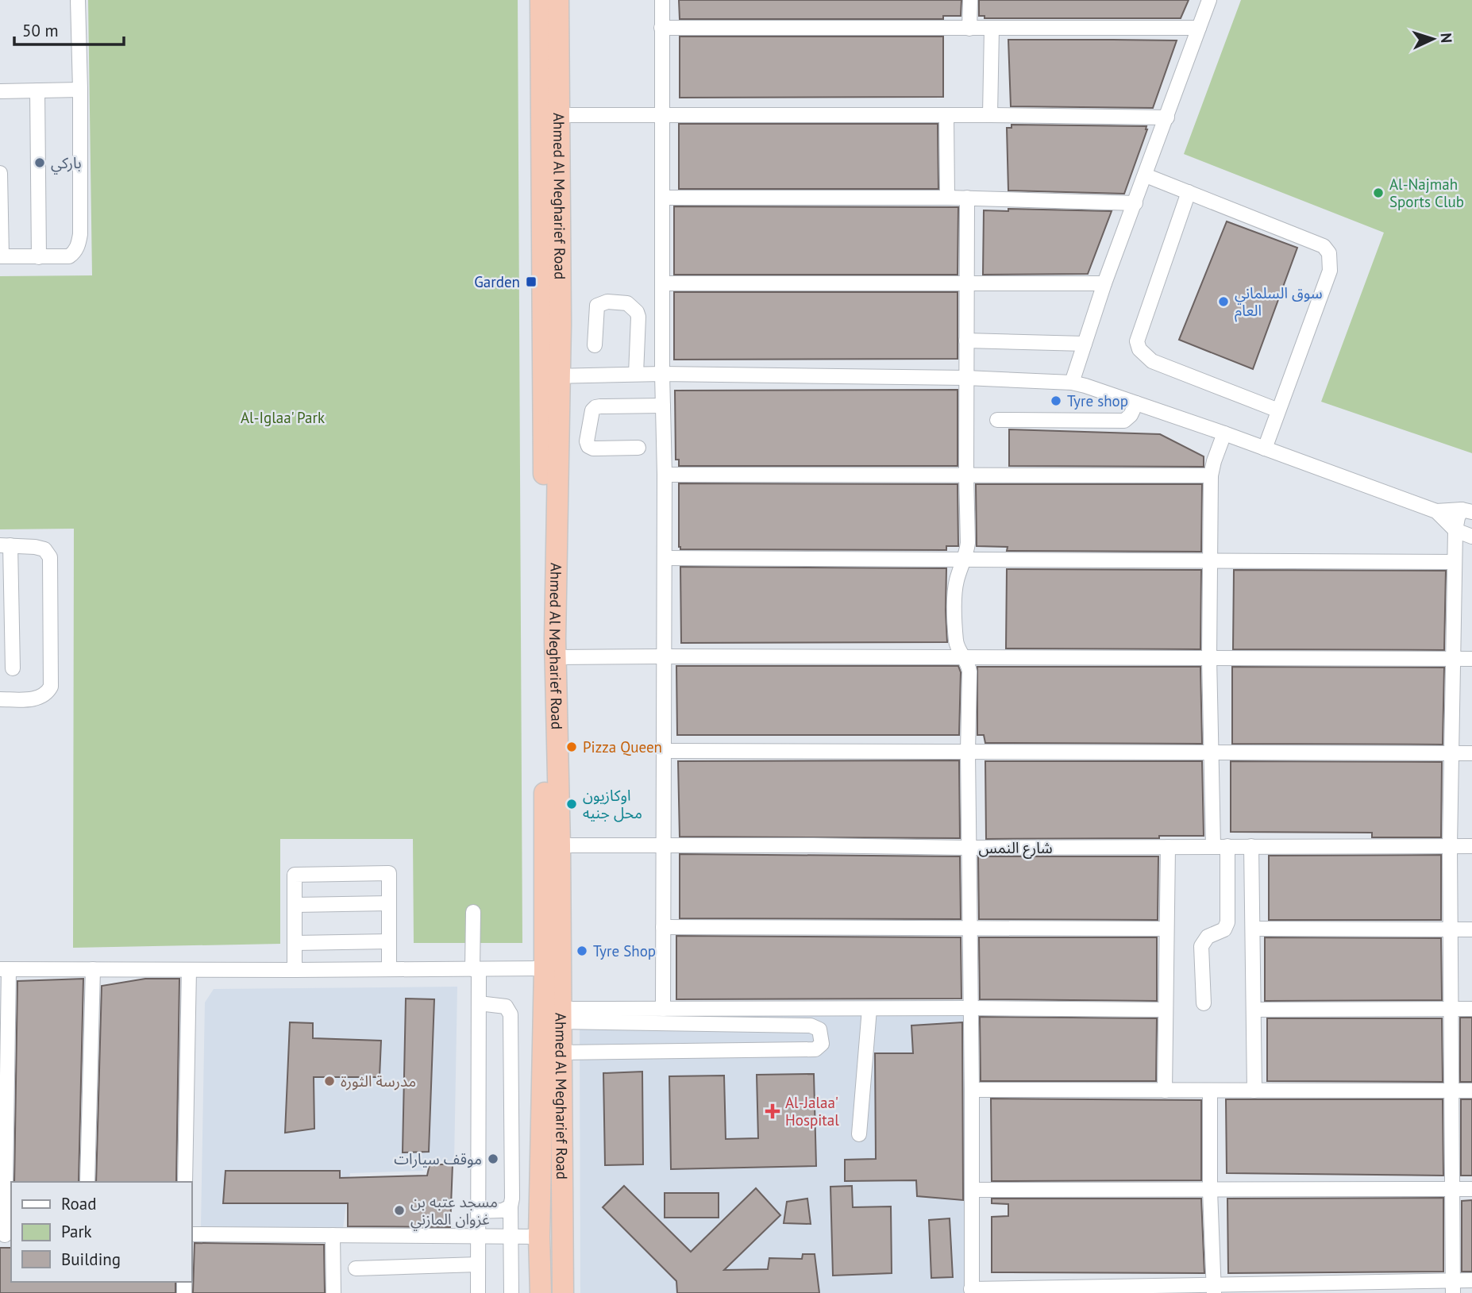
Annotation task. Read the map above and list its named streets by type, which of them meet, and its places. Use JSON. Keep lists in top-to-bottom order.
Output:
{
  "streets": {
    "highway": ["Ahmed Al Megharief Road"],
    "street": ["شارع النمس"]
  },
  "crossings": [
    ["Ahmed Al Megharief Road", "شارع النمس"]
  ],
  "parks": ["Al-Iglaa' Park"],
  "places": {
    "other": [
      "باركي",
      "Al-Najmah Sports Club",
      "سوق السلماني العام",
      "Tyre shop",
      "Pizza Queen",
      "اوكازيون محل جنيه",
      "Tyre Shop",
      "مدرسة الثورة",
      "موقف سيارات",
      "مسجد عتبه بن غزوان المازني"
    ],
    "transit": ["Garden"],
    "health": ["Al-Jalaa' Hospital"]
  },
  "legend": ["Road", "Park", "Building"],
  "scale_bar": "50 m",
  "north": "right"
}
